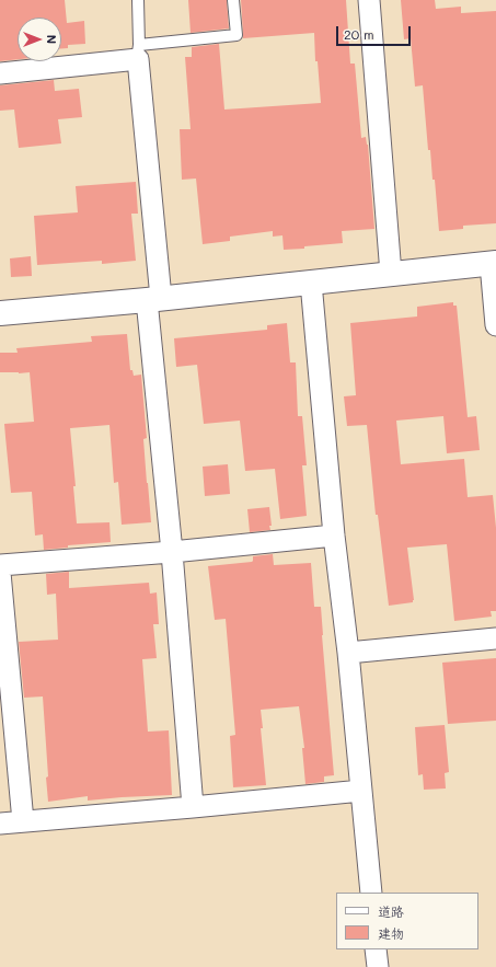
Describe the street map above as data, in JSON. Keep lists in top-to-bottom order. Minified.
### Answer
{"legend":["道路","建物"],"scale_bar":"20 m","north":"right"}
